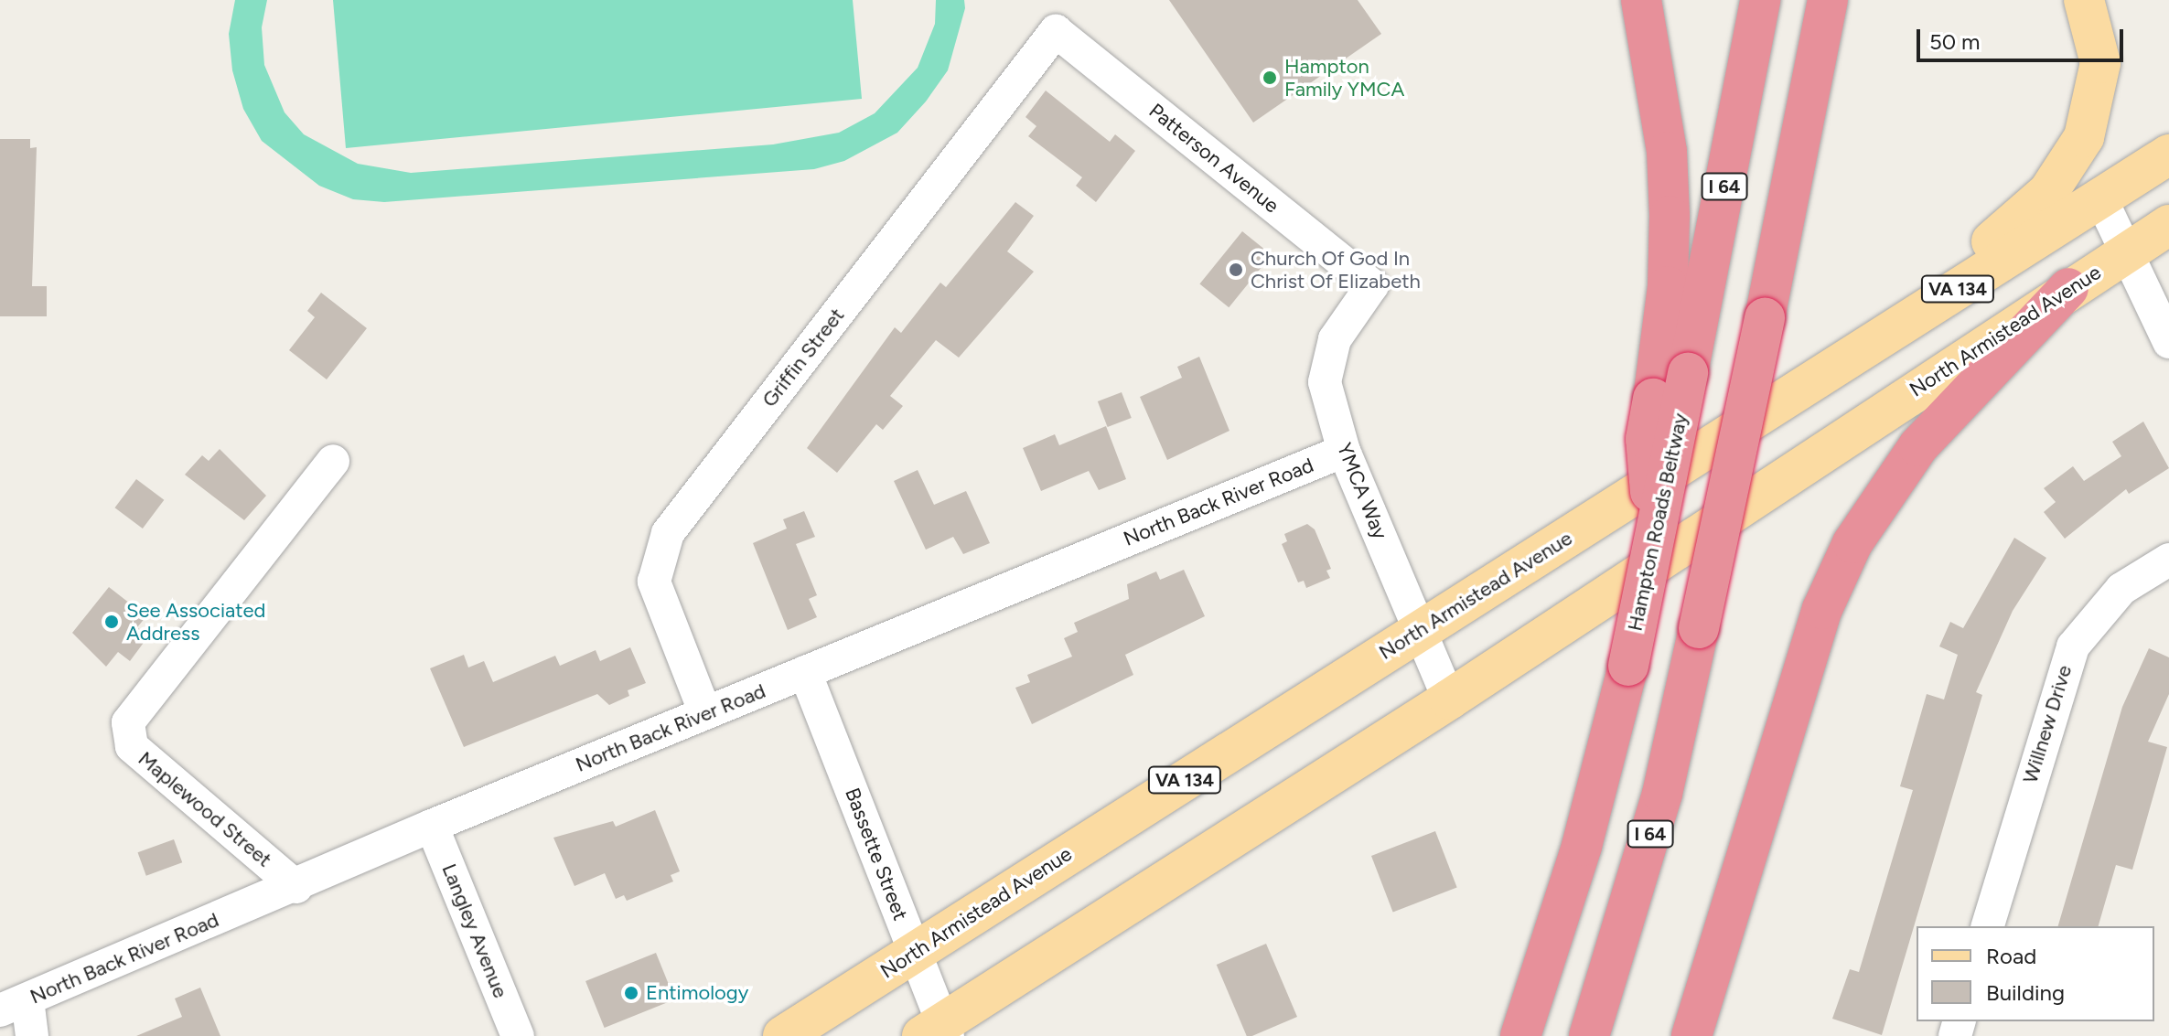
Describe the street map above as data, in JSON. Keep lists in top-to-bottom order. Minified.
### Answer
{"streets":{"highway":["I 64","Hampton Roads Beltway"],"main road":["VA 134","North Armistead Avenue"],"street":["Patterson Avenue","Griffin Street","YMCA Way","North Back River Road","Willnew Drive","Maplewood Street","Bassette Street","Langley Avenue"]},"crossings":[["Patterson Avenue","Griffin Street"],["Patterson Avenue","YMCA Way"],["North Armistead Avenue","YMCA Way"],["North Armistead Avenue","Bassette Street"],["Griffin Street","North Back River Road"],["YMCA Way","North Back River Road"],["North Back River Road","Maplewood Street"],["North Back River Road","Bassette Street"],["North Back River Road","Langley Avenue"]],"places":["Hampton Family YMCA","Church Of God In Christ Of Elizabeth","See Associated Address","Entimology"],"legend":["Road","Building"],"scale_bar":"50 m"}
